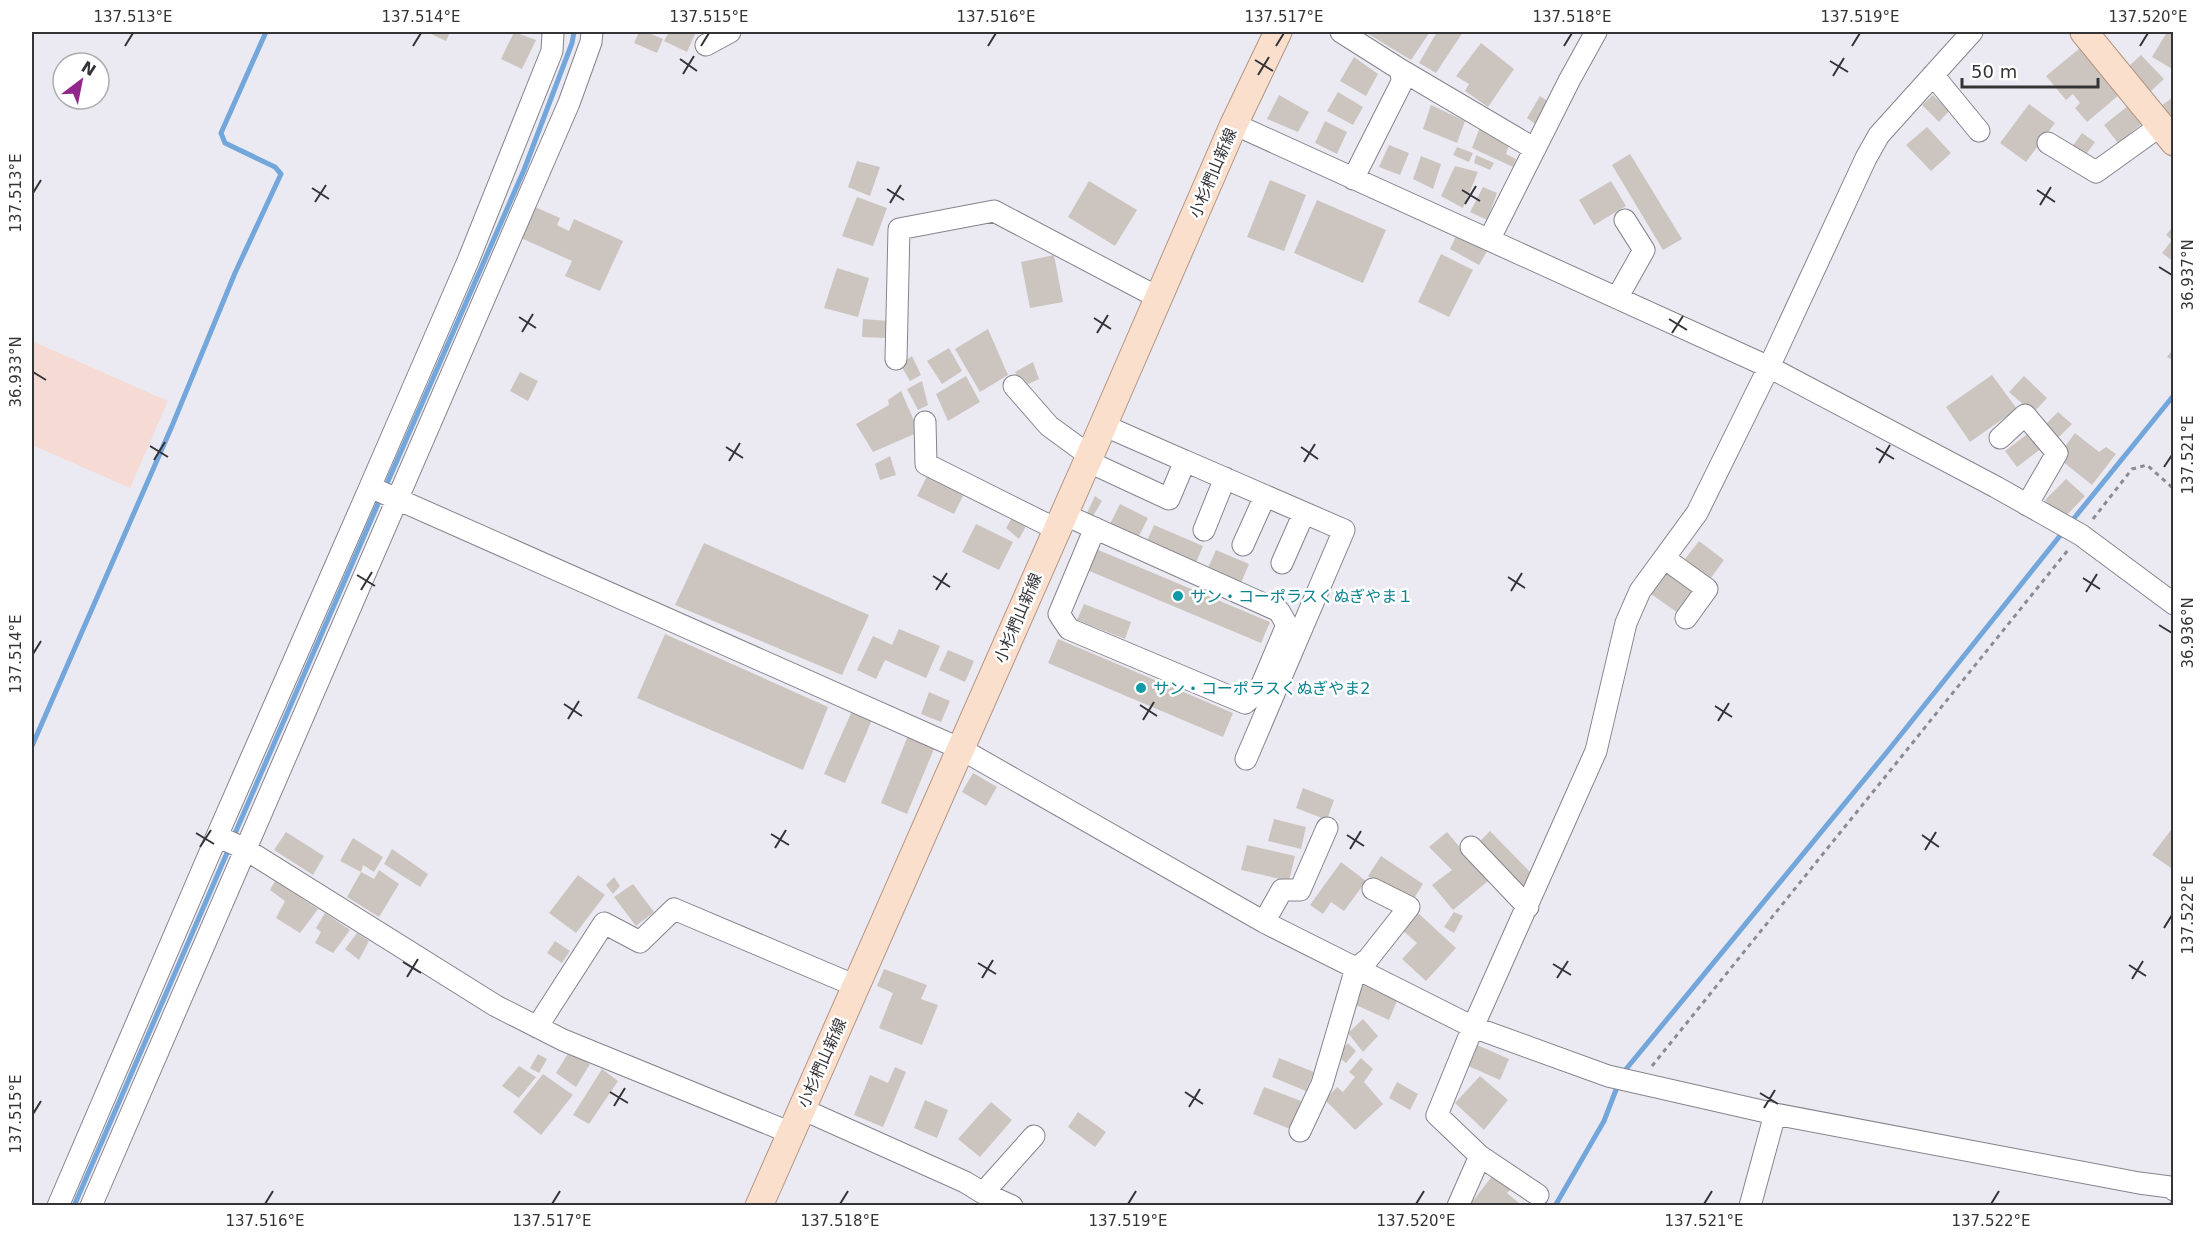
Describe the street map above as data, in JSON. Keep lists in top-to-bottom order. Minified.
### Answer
{"streets":{"main road":["小杉椚山新線"]},"places":["サン・コーポラスくぬぎやま１","サン・コーポラスくぬぎやま2"],"scale_bar":"50 m","north":"top right","coordinates":["137.513°E","137.514°E","137.515°E","137.516°E","137.517°E","137.518°E","137.519°E","137.520°E","36.937°N","36.933°N","137.521°E","36.936°N","137.522°E"]}
